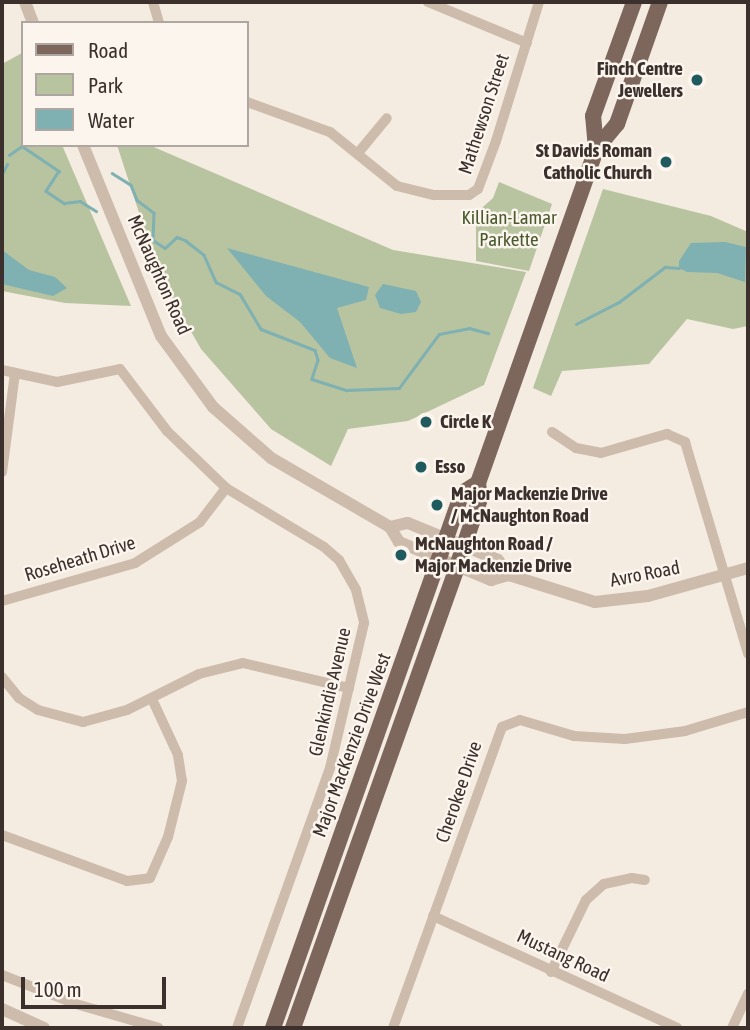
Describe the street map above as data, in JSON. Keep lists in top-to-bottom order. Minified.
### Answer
{"streets":{"main road":["Major MacKenzie Drive West"],"street":["Mathewson Street","McNaughton Road","Roseheath Drive","Avro Road","Glenkindie Avenue","Cherokee Drive","Mustang Road"]},"crossings":[["McNaughton Road","Avro Road"],["McNaughton Road","Major MacKenzie Drive West"],["Roseheath Drive","Glenkindie Avenue"],["Avro Road","Major MacKenzie Drive West"],["Cherokee Drive","Mustang Road"]],"parks":["Killian-Lamar Parkette"],"places":["Finch Centre Jewellers","St Davids Roman Catholic Church","Circle K","Esso","Major Mackenzie Drive / McNaughton Road","McNaughton Road / Major Mackenzie Drive"],"legend":["Road","Park","Water"],"scale_bar":"100 m"}
